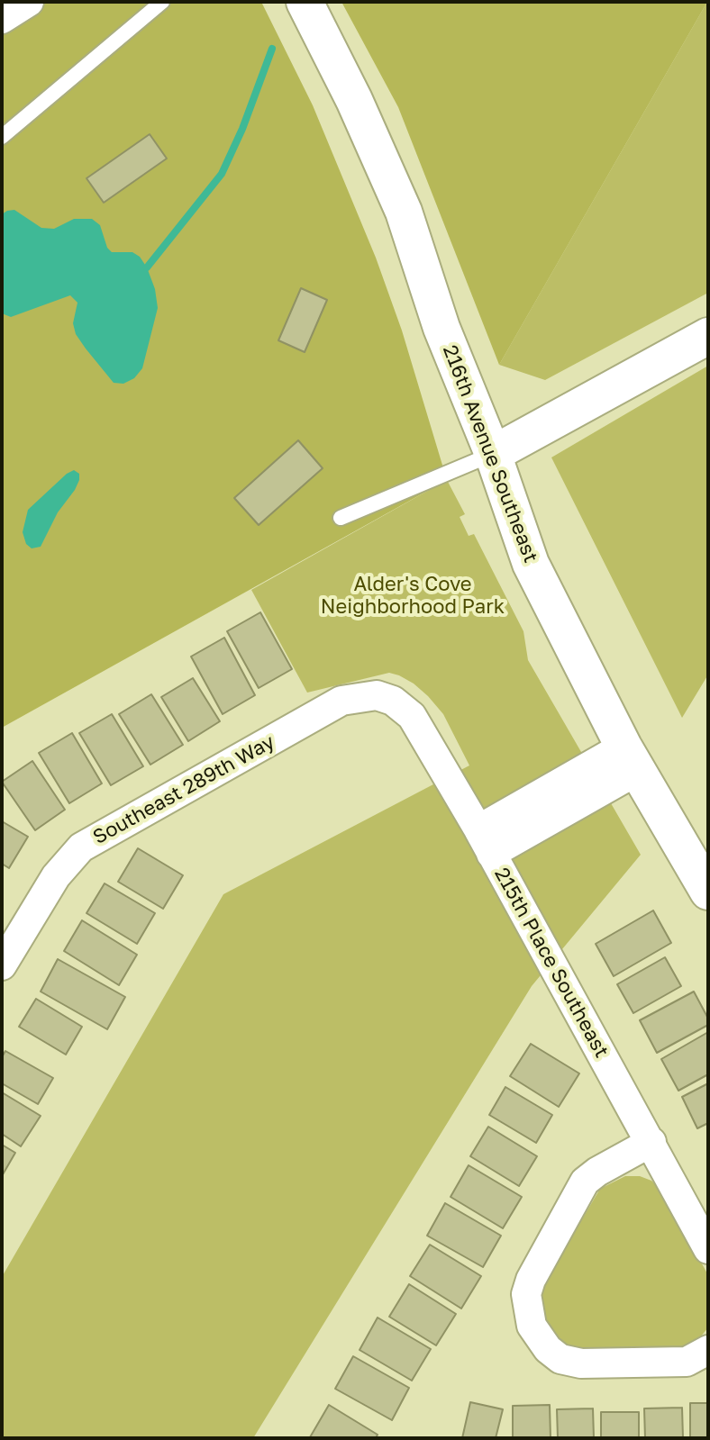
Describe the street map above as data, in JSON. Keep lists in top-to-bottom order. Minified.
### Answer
{"streets":{"street":["216th Avenue Southeast","Southeast 289th Way","215th Place Southeast"]},"crossings":[["Southeast 289th Way","215th Place Southeast"]],"parks":["Alder's Cove Neighborhood Park"]}
